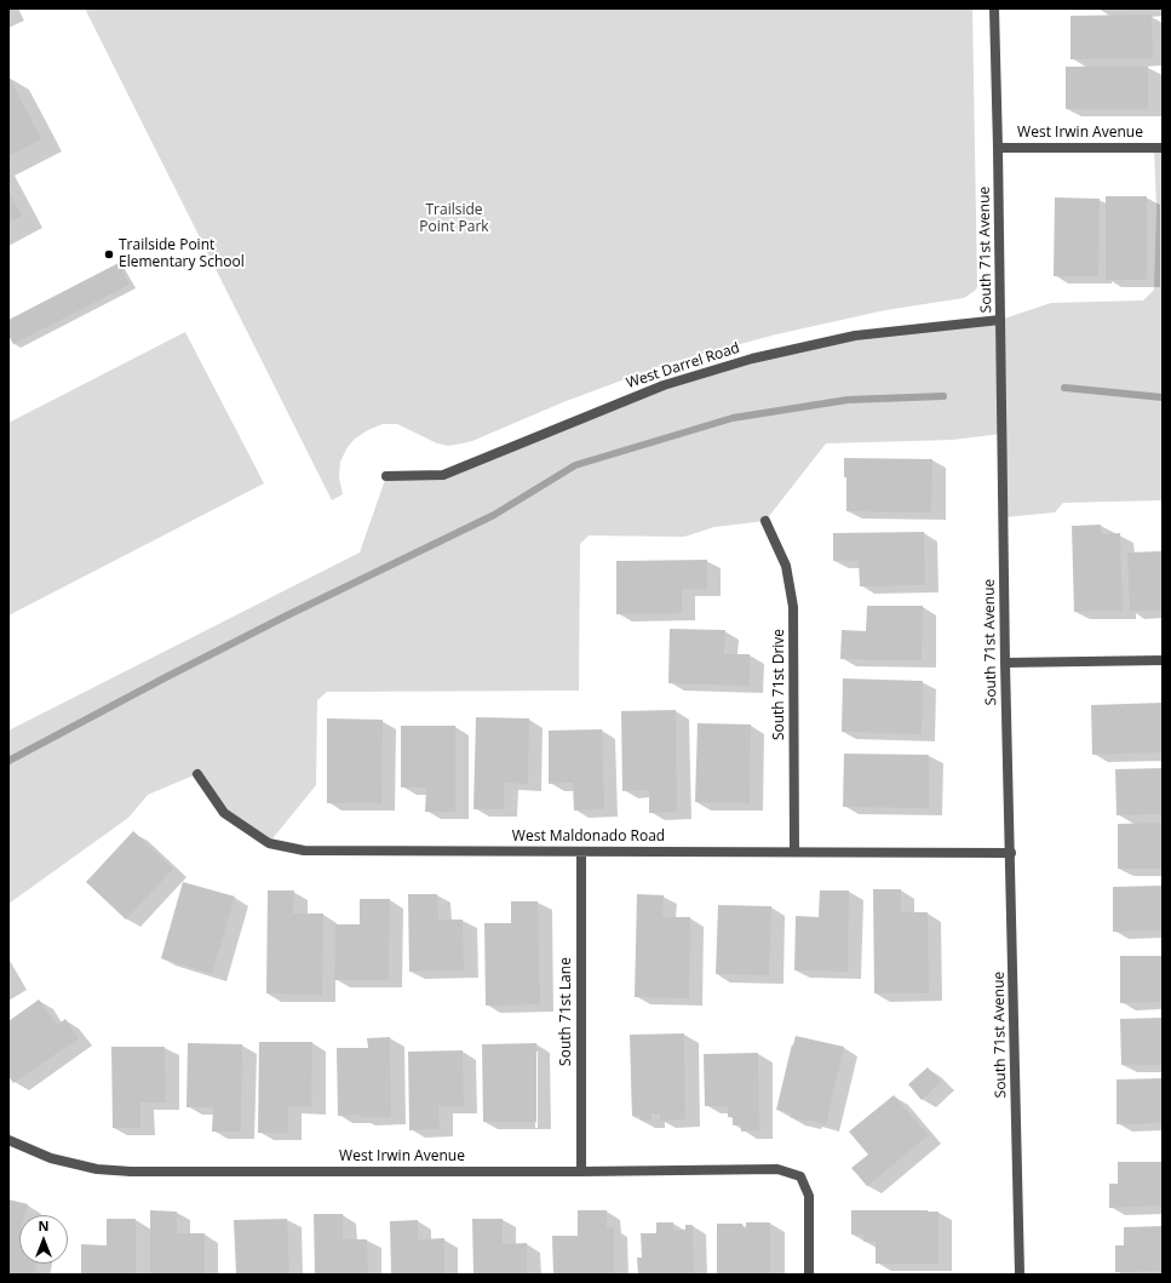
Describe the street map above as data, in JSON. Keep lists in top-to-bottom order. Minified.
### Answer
{"streets":{"street":["West Irwin Avenue","South 71st Avenue","West Darrel Road","South 71st Drive","West Maldonado Road","South 71st Lane"]},"crossings":[["West Irwin Avenue","South 71st Avenue"],["West Irwin Avenue","South 71st Lane"],["South 71st Avenue","West Darrel Road"],["South 71st Avenue","West Maldonado Road"],["South 71st Drive","West Maldonado Road"],["West Maldonado Road","South 71st Lane"]],"parks":["Trailside Point Park"],"places":["Trailside Point Elementary School"],"north":"top"}
